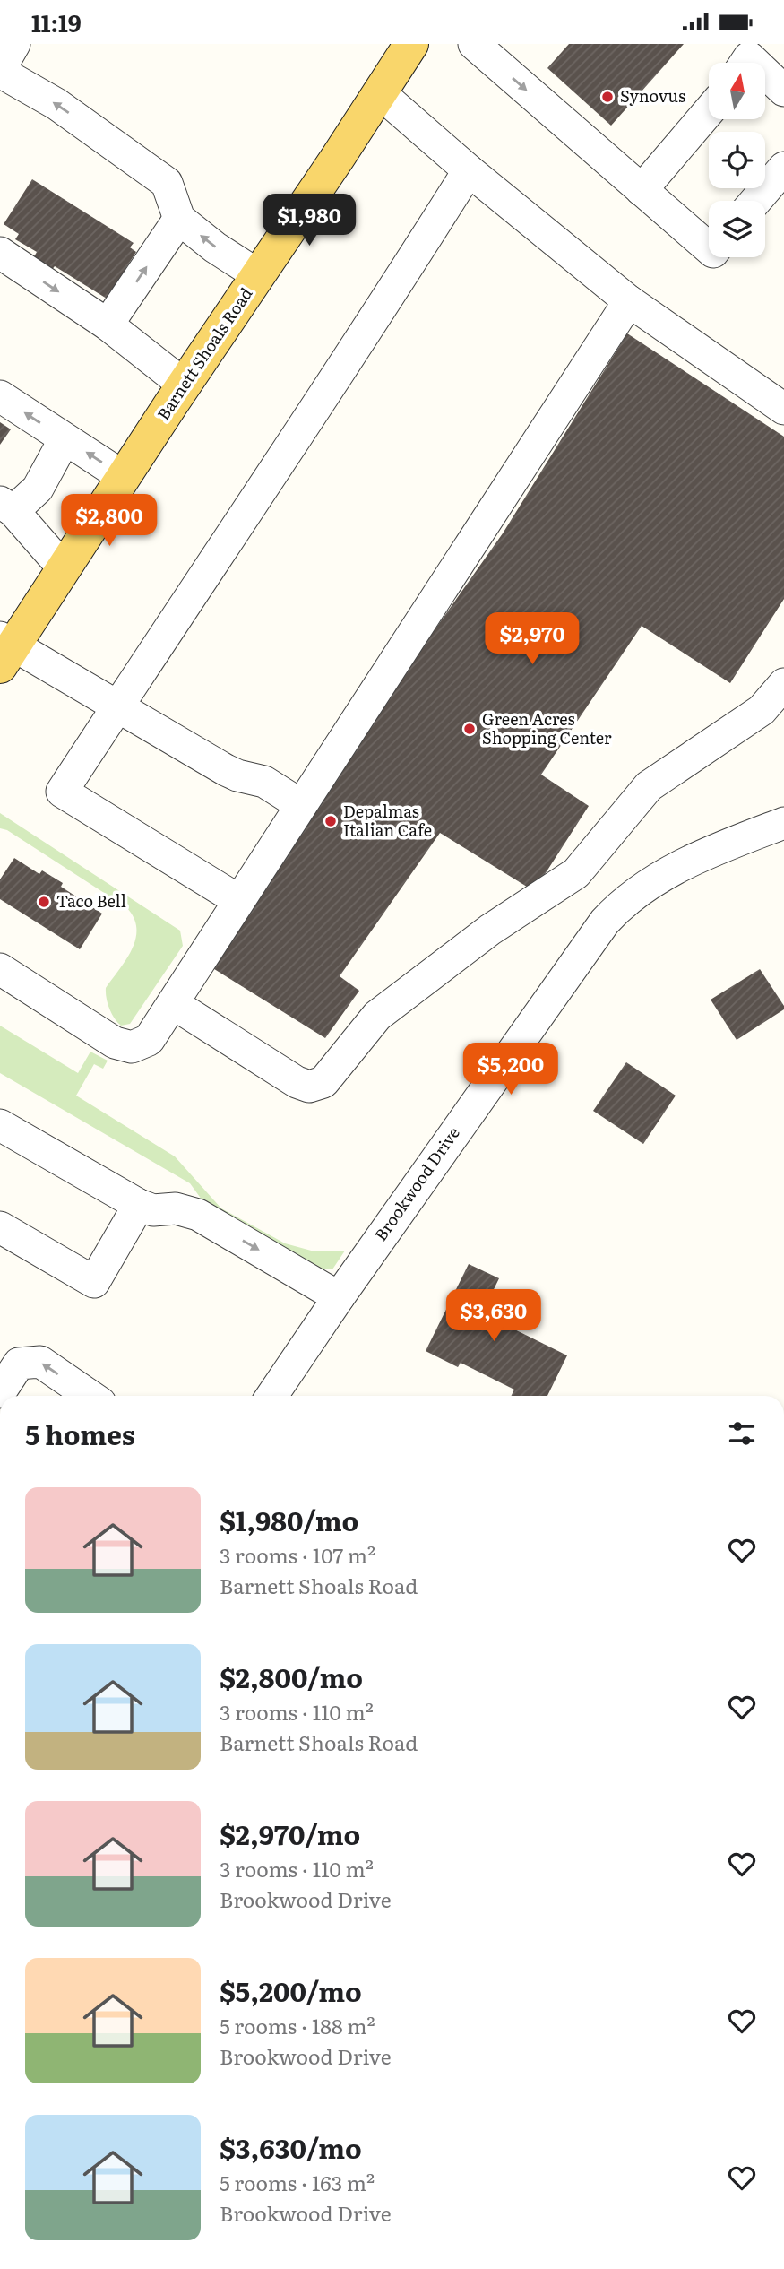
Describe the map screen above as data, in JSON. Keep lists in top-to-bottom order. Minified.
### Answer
{"streets":{"main road":["Barnett Shoals Road"],"street":["Brookwood Drive"]},"places":["Synovus","Green Acres Shopping Center","Depalmas Italian Cafe","Taco Bell"],"north":"top","page":{"status":"11:19","price":["$1,980","$2,800","$2,970","$5,200","$3,630"],"heading":"5 homes","list":[{"name":"$1,980/mo","note":"3 rooms · 107 m² · Barnett Shoals Road"},{"name":"$2,800/mo","note":"3 rooms · 110 m² · Barnett Shoals Road"},{"name":"$2,970/mo","note":"3 rooms · 110 m² · Brookwood Drive"},{"name":"$5,200/mo","note":"5 rooms · 188 m² · Brookwood Drive"},{"name":"$3,630/mo","note":"5 rooms · 163 m² · Brookwood Drive"}]}}
